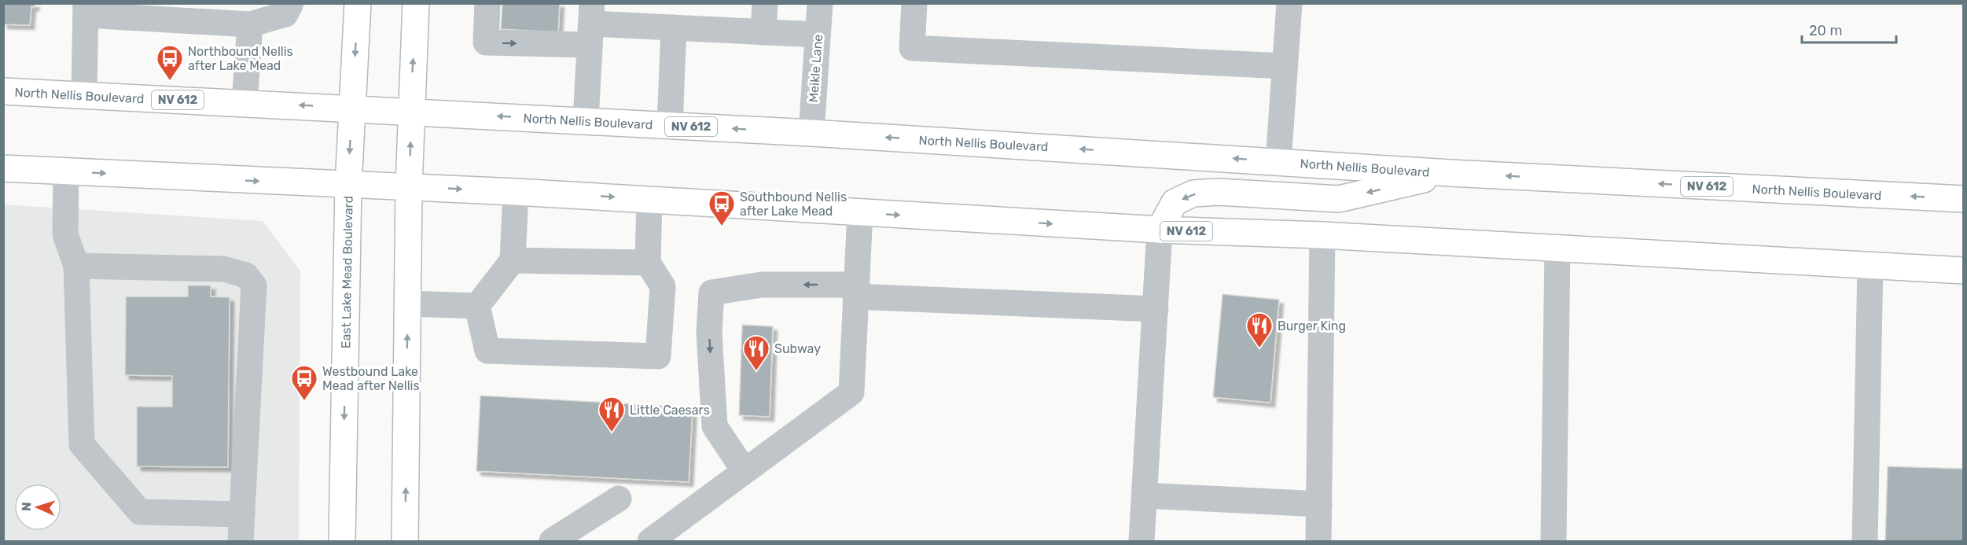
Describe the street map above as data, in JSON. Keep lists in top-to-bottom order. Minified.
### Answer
{"streets":{"main road":["North Nellis Boulevard","NV 612","East Lake Mead Boulevard"],"street":["Meikle Lane"]},"crossings":[["Meikle Lane","North Nellis Boulevard"],["North Nellis Boulevard","East Lake Mead Boulevard"],["NV 612","East Lake Mead Boulevard"]],"places":{"bus stop":["Northbound Nellis after Lake Mead","Southbound Nellis after Lake Mead","Westbound Lake Mead after Nellis"],"restaurant":["Burger King","Subway","Little Caesars"]},"scale_bar":"20 m","north":"left"}
